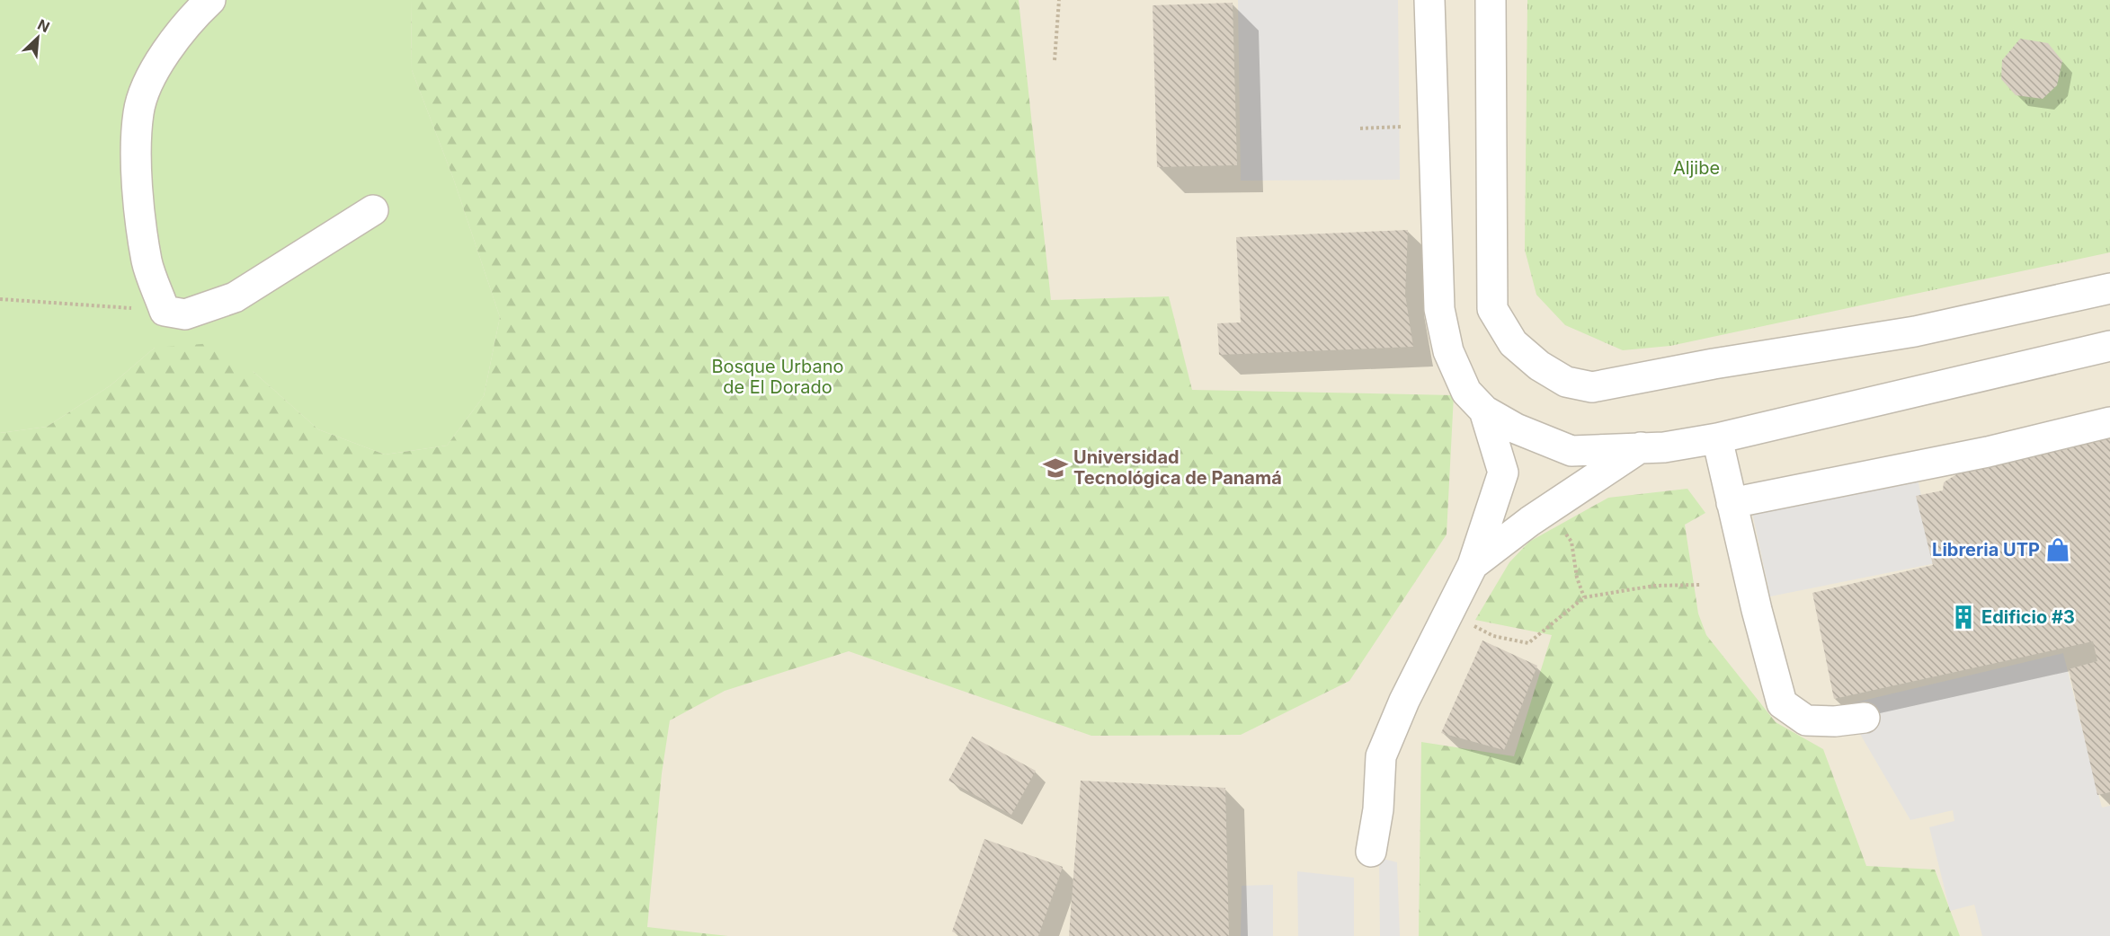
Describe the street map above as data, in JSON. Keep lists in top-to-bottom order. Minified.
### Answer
{"parks":["Aljibe","Bosque Urbano de El Dorado"],"places":{"school or university":["Universidad Tecnológica de Panamá"],"shop":["Libreria UTP"],"building":["Edificio #3"]},"north":"top right"}
